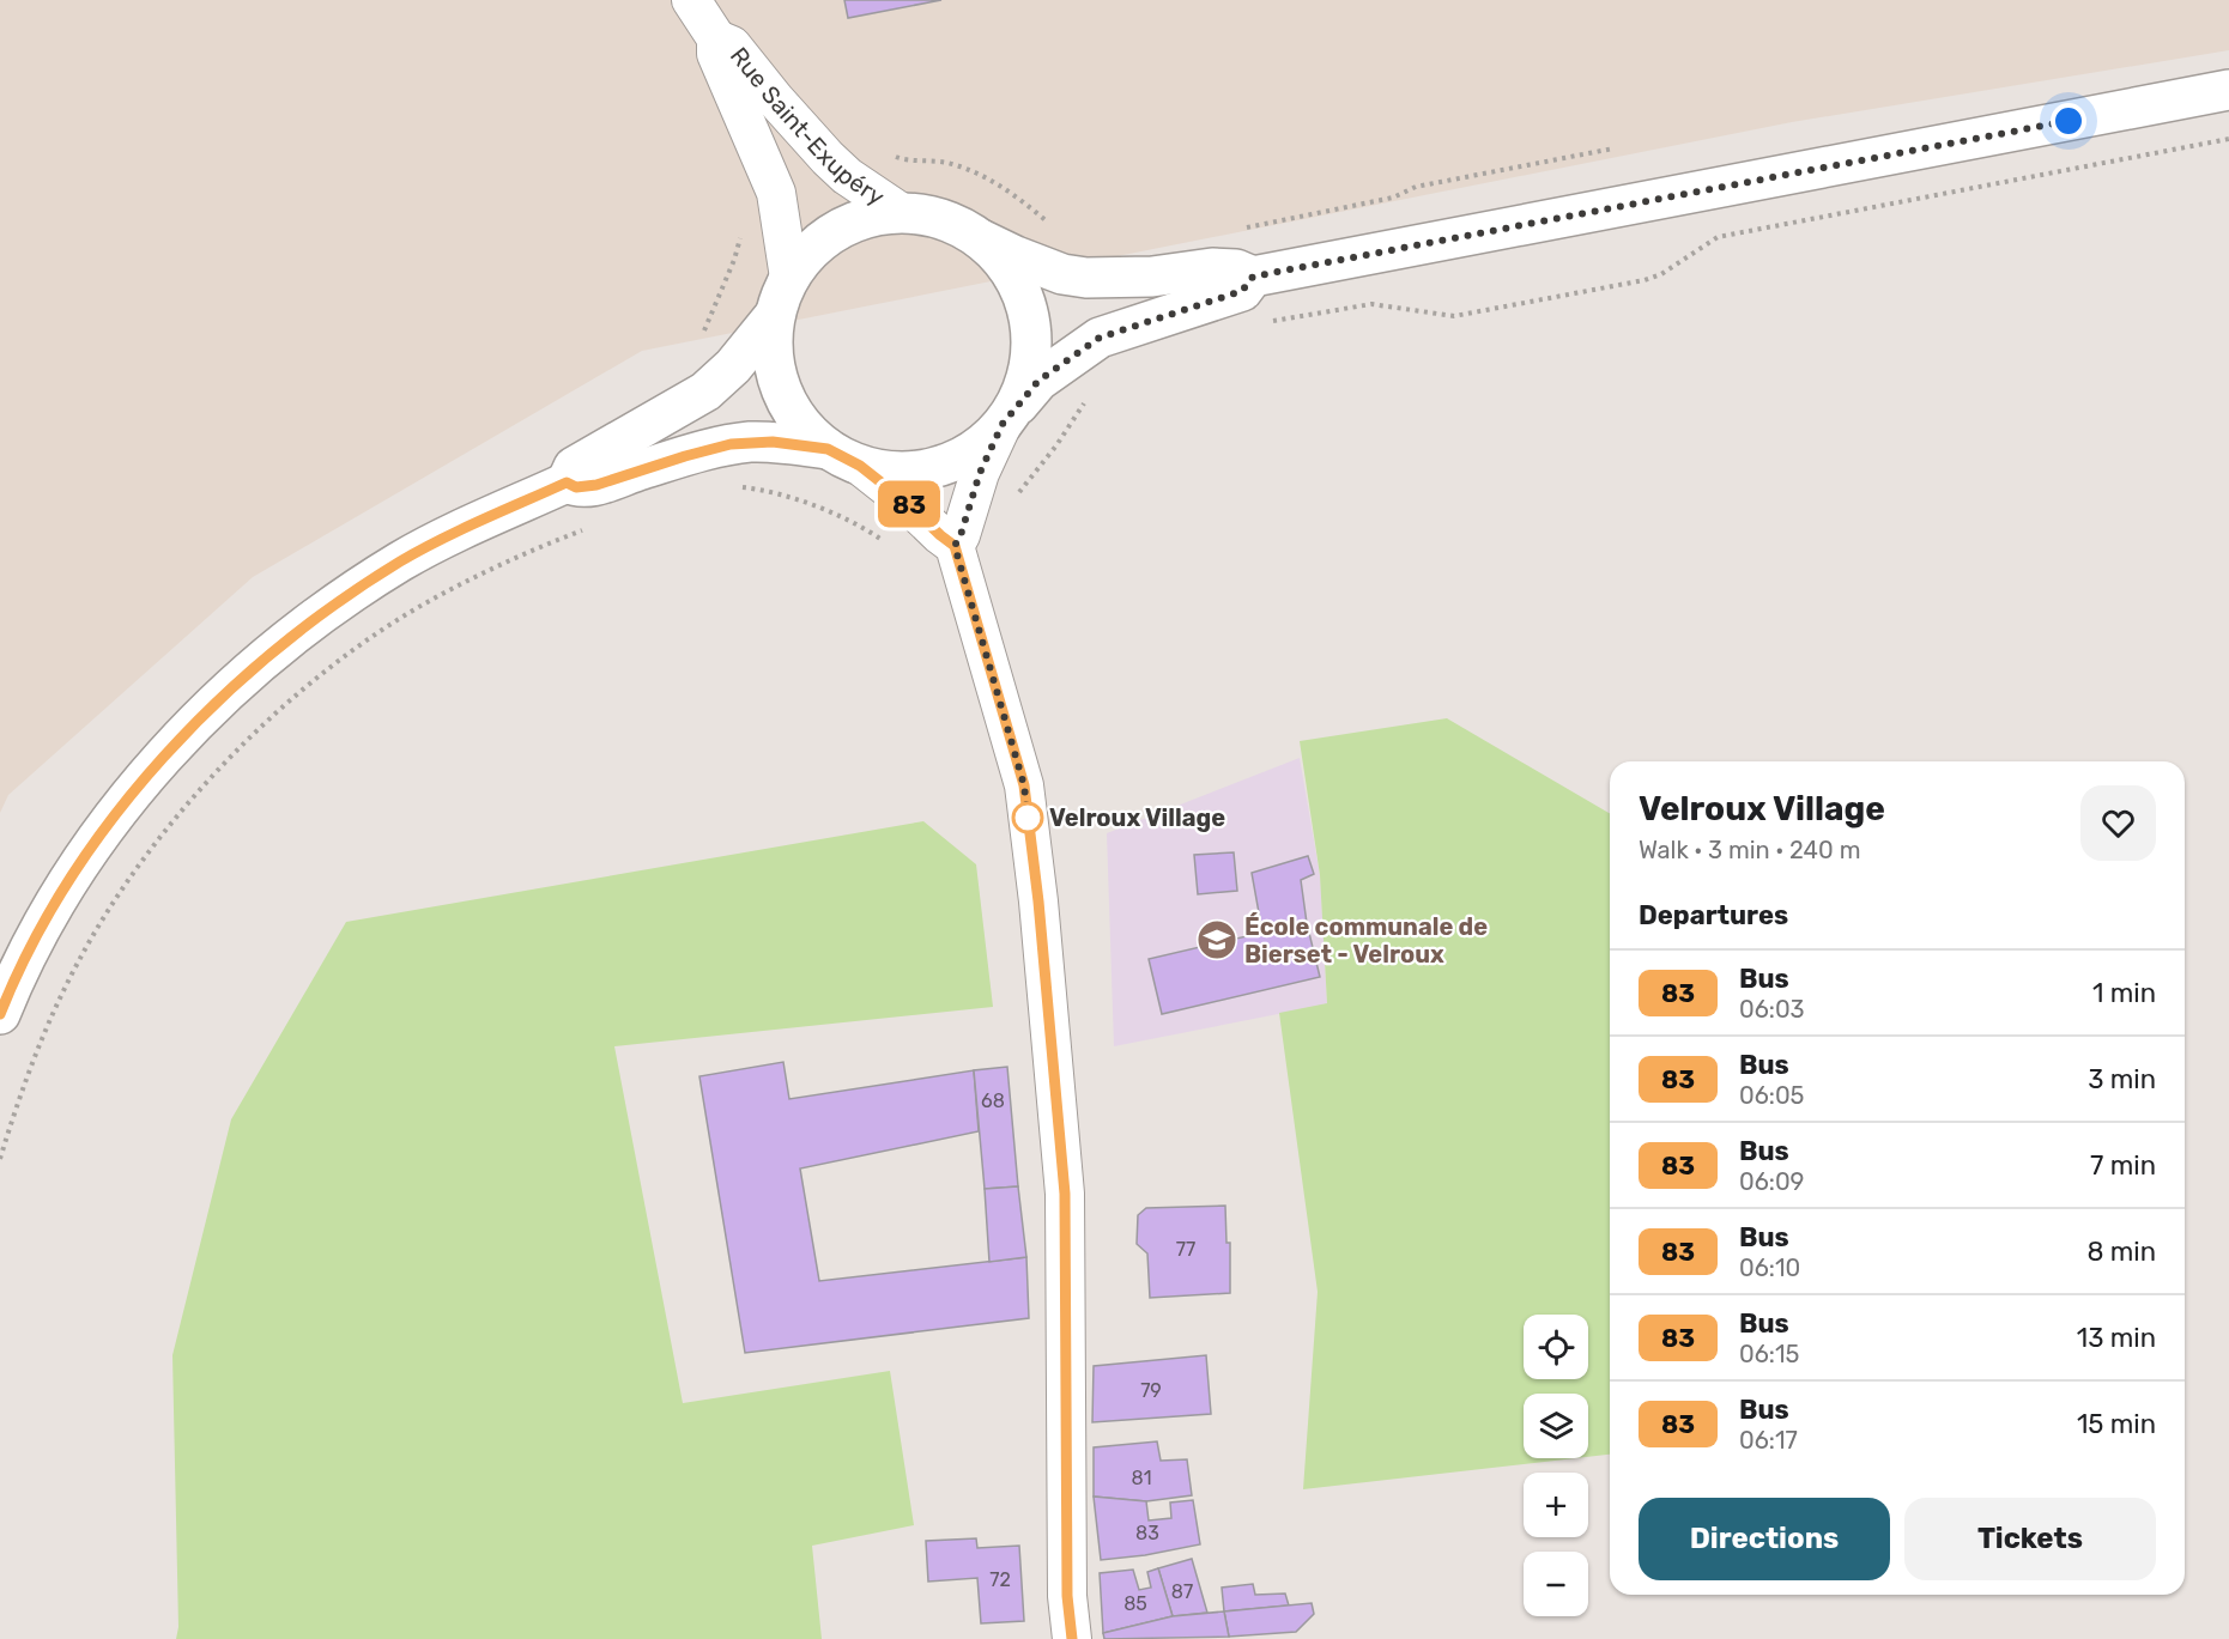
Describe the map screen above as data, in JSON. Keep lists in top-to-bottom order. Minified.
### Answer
{"streets":{"street":["Rue Saint-Exupéry"]},"places":{"other":["Velroux Village"],"school or university":["École communale de Bierset - Velroux"]},"lines":["bus line 83"],"house_numbers":["68","77","79","81","83","72","87","85"],"page":{"on_map":"83","heading":[["Velroux Village","Walk · 3 min · 240 m"],"Departures"],"list":[{"mark":"83","name":"Bus","note":"06:03","value":"1 min"},{"mark":"83","name":"Bus","note":"06:05","value":"3 min"},{"mark":"83","name":"Bus","note":"06:09","value":"7 min"},{"mark":"83","name":"Bus","note":"06:10","value":"8 min"},{"mark":"83","name":"Bus","note":"06:15","value":"13 min"},{"mark":"83","name":"Bus","note":"06:17","value":"15 min"}],"map_buttons":["+","−"],"buttons":["Directions","Tickets"]}}
